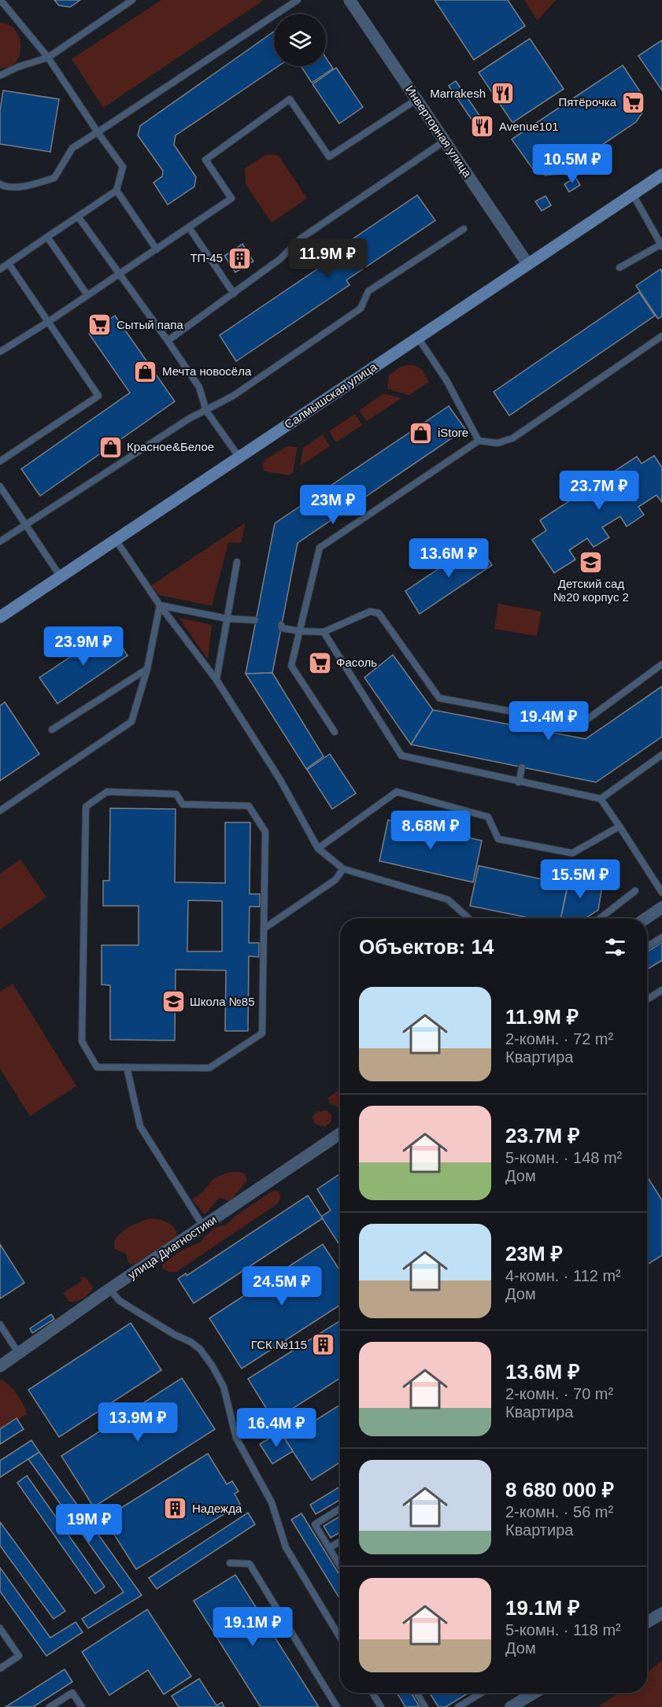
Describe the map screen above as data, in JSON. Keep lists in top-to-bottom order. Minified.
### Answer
{"streets":{"main road":["Салмышская улица"],"street":["Инверторная улица","улица Диагностики"]},"crossings":[["Инверторная улица","Салмышская улица"]],"places":{"restaurant":["Marrakesh","Avenue101"],"supermarket":["Пятёрочка","Сытый папа","Фасоль"],"building":["ТП-45","ГСК №115","Надежда"],"shop":["Мечта новосёла","iStore","Красное&Белое"],"school or university":["Детский сад №20 корпус 2","Школа №85"]},"page":{"price":["10.5M ₽","11.9M ₽","23.7M ₽","23M ₽","13.6M ₽","23.9M ₽","19.4M ₽","8.68M ₽","15.5M ₽","24.5M ₽","13.9M ₽","16.4M ₽","19M ₽","19.1M ₽"],"heading":"Объектов: 14","list":[{"name":"11.9M ₽","note":"2-комн. · 72 m² · Квартира"},{"name":"23.7M ₽","note":"5-комн. · 148 m² · Дом"},{"name":"23M ₽","note":"4-комн. · 112 m² · Дом"},{"name":"13.6M ₽","note":"2-комн. · 70 m² · Квартира"},{"name":"8 680 000 ₽","note":"2-комн. · 56 m² · Квартира"},{"name":"19.1M ₽","note":"5-комн. · 118 m² · Дом"}]}}
